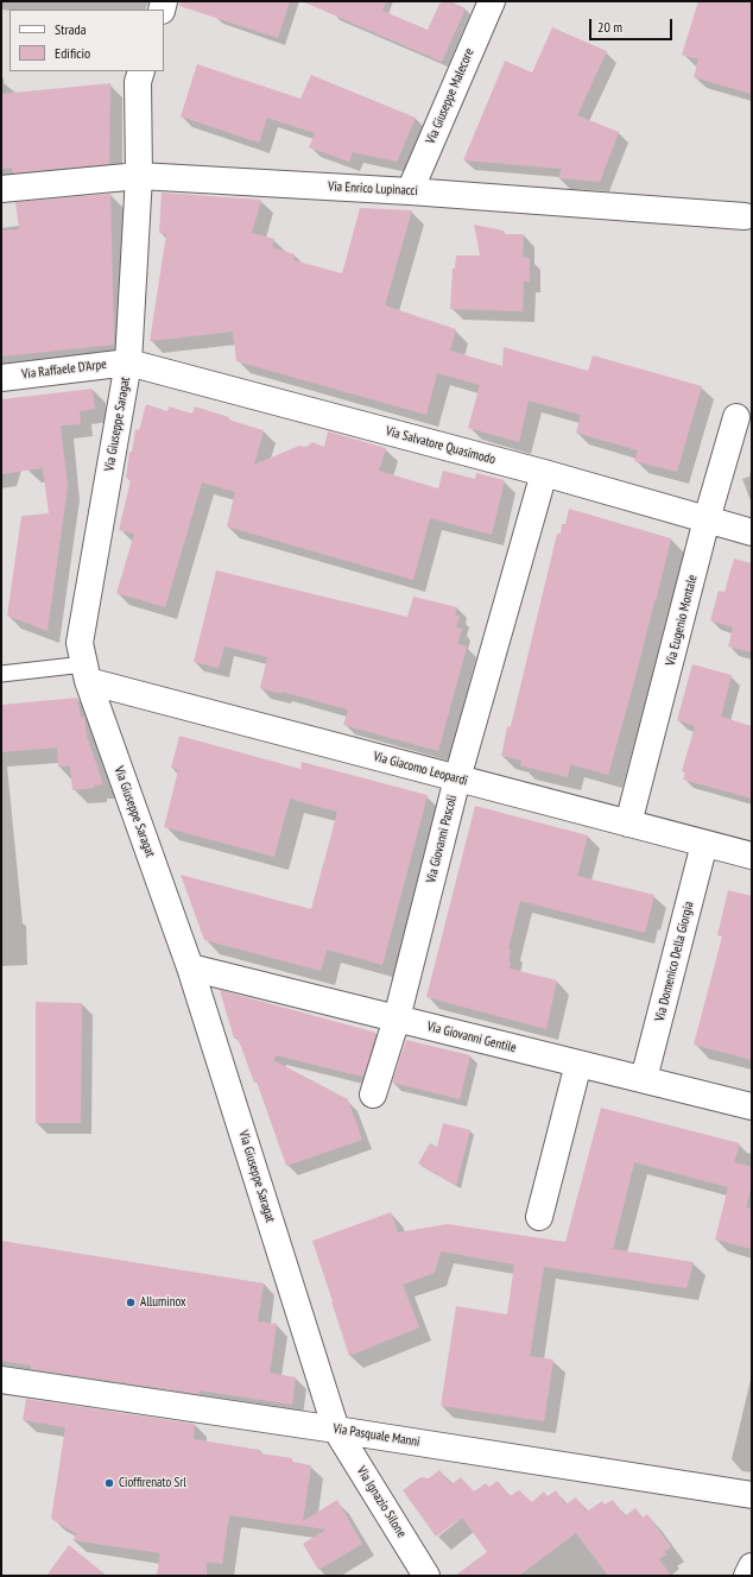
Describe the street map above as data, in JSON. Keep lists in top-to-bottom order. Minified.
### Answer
{"streets":{"street":["Via Giuseppe Malecore","Via Enrico Lupinacci","Via Raffaele D'Arpe","Via Giuseppe Saragat","Via Salvatore Quasimodo","Via Eugenio Montale","Via Giacomo Leopardi","Via Giovanni Pascoli","Via Domenico Della Giorgia","Via Giovanni Gentile","Via Pasquale Manni","Via Ignazio Silone"]},"crossings":[["Via Giuseppe Malecore","Via Enrico Lupinacci"],["Via Enrico Lupinacci","Via Giuseppe Saragat"],["Via Raffaele D'Arpe","Via Giuseppe Saragat"],["Via Raffaele D'Arpe","Via Salvatore Quasimodo"],["Via Giuseppe Saragat","Via Salvatore Quasimodo"],["Via Giuseppe Saragat","Via Giacomo Leopardi"],["Via Giuseppe Saragat","Via Giovanni Gentile"],["Via Giuseppe Saragat","Via Pasquale Manni"],["Via Giuseppe Saragat","Via Ignazio Silone"],["Via Salvatore Quasimodo","Via Eugenio Montale"],["Via Salvatore Quasimodo","Via Giovanni Pascoli"],["Via Eugenio Montale","Via Giacomo Leopardi"],["Via Giacomo Leopardi","Via Giovanni Pascoli"],["Via Giacomo Leopardi","Via Domenico Della Giorgia"],["Via Giovanni Pascoli","Via Giovanni Gentile"],["Via Domenico Della Giorgia","Via Giovanni Gentile"],["Via Pasquale Manni","Via Ignazio Silone"]],"places":["Alluminox","Cioffirenato Srl"],"legend":["Strada","Edificio"],"scale_bar":"20 m"}
